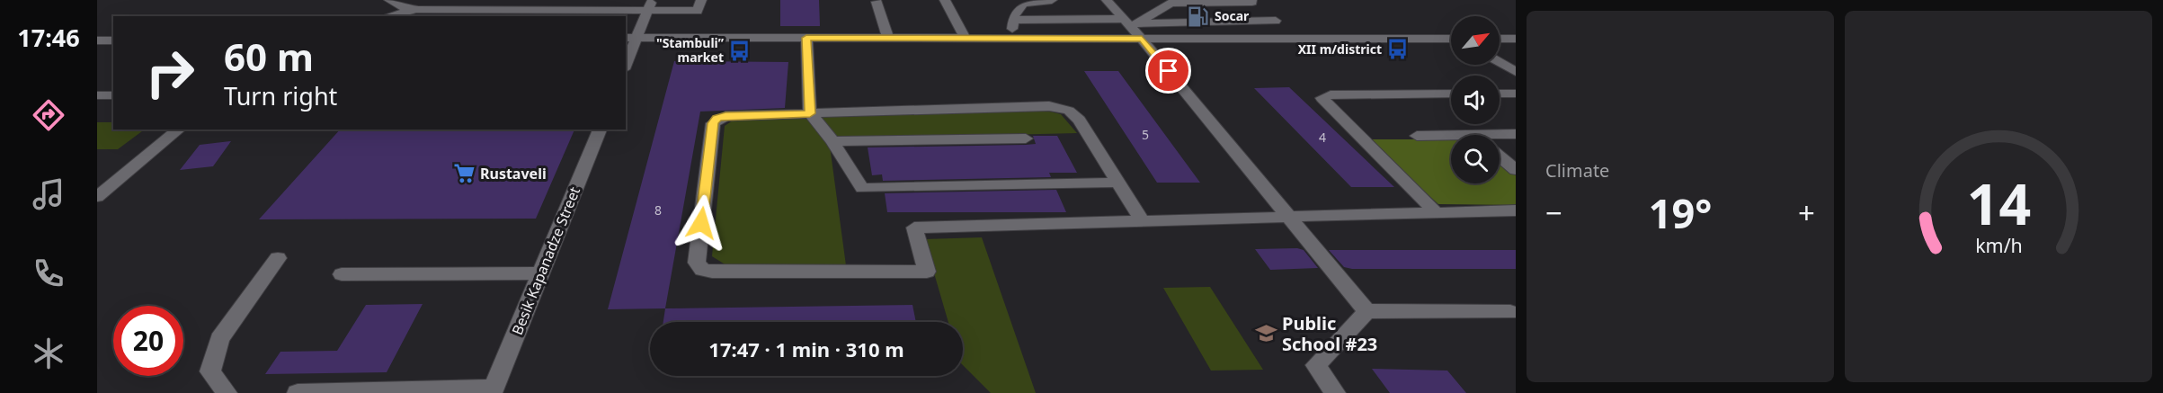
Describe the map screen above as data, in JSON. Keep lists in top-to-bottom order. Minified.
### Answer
{"streets":{"street":["Besik Kapanadze Street"]},"places":{"fuel station":["Socar"],"bus stop":["XII m/district","\"Stambuli” market"],"supermarket":["Rustaveli"],"school or university":["Public School #23"]},"house_numbers":["5","4","8"],"north":"top right","page":{"tabs":"17:46","tile":"Climate","turn":["60 m","Turn right"],"heat":["−","19°","+"],"limit":"20","trip":"17:47 · 1 min · 310 m","gauge":["14","km/h"]}}
